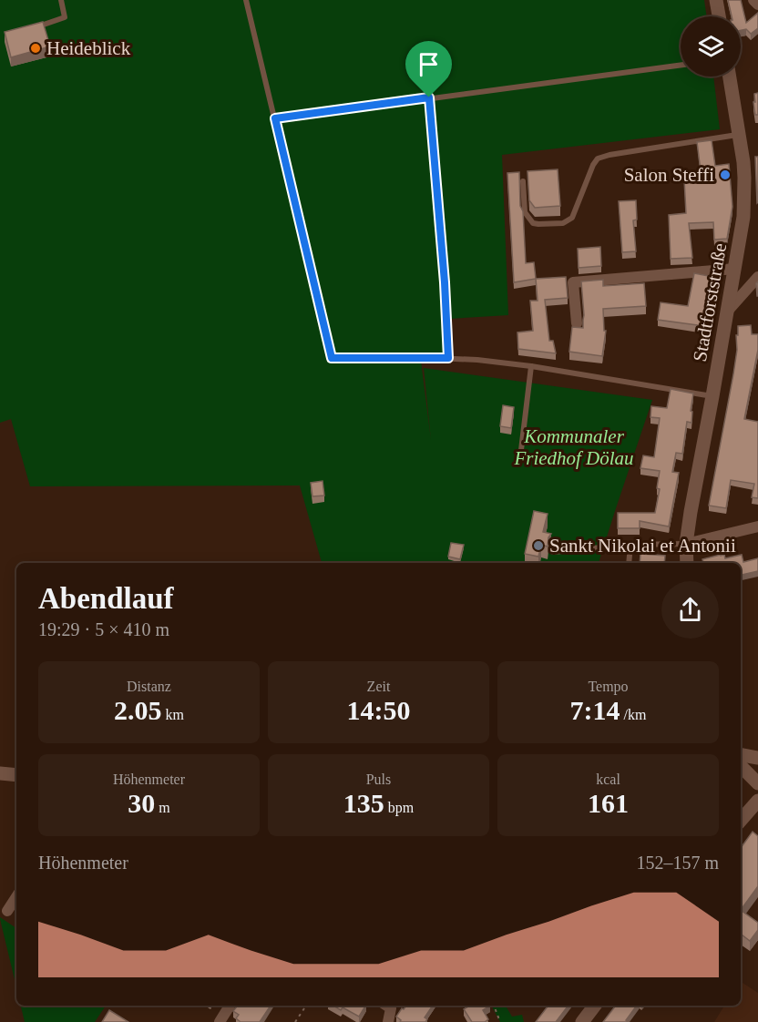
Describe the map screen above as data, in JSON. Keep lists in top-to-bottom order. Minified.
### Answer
{"streets":{"main road":["Stadtforststraße"]},"parks":["Kommunaler Friedhof Dölau"],"places":["Heideblick","Salon Steffi","Sankt Nikolai et Antonii"],"page":{"heading":["Abendlauf","19:29 · 5 × 410 m"],"stats":[["Distanz","2.05 km"],["Zeit","14:50"],["Tempo","7:14 /km"],["Höhenmeter","30 m"],["Puls","135 bpm"],["kcal","161"]],"chart":["Höhenmeter","152–157 m"]}}
